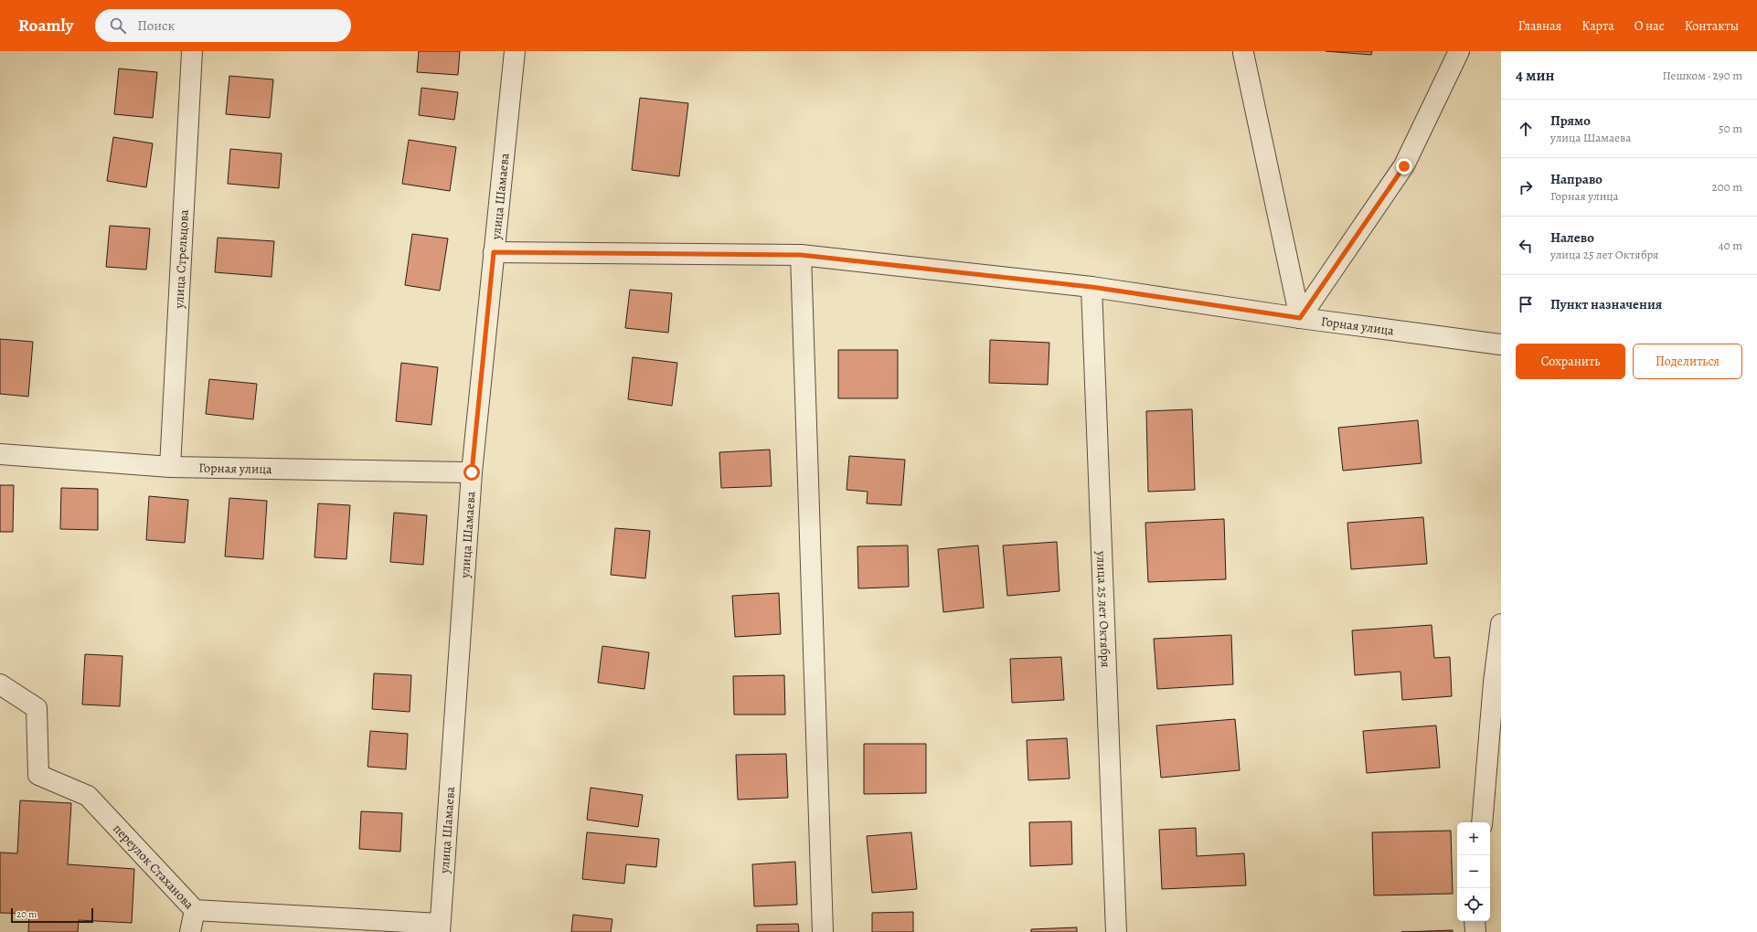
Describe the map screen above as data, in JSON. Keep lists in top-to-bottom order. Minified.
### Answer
{"streets":{"street":["улица Шамаева","улица Стрельцова","Горная улица","улица 25 лет Октября","переулок Стаханова"]},"crossings":[["улица Шамаева","Горная улица"],["улица Шамаева","переулок Стаханова"],["улица Стрельцова","Горная улица"],["Горная улица","улица 25 лет Октября"]],"scale_bar":"20 m","page":{"header":"Roamly","search":"Поиск","nav":["Главная","Карта","О нас","Контакты"],"heading":["4 мин","Пешком · 290 m"],"list":[["Прямо","улица Шамаева","50 m"],["Направо","Горная улица","200 m"],["Налево","улица 25 лет Октября","40 m"],"Пункт назначения"],"buttons":["Сохранить","Поделиться"],"map_buttons":["+","−"],"scale":"20 m"}}
